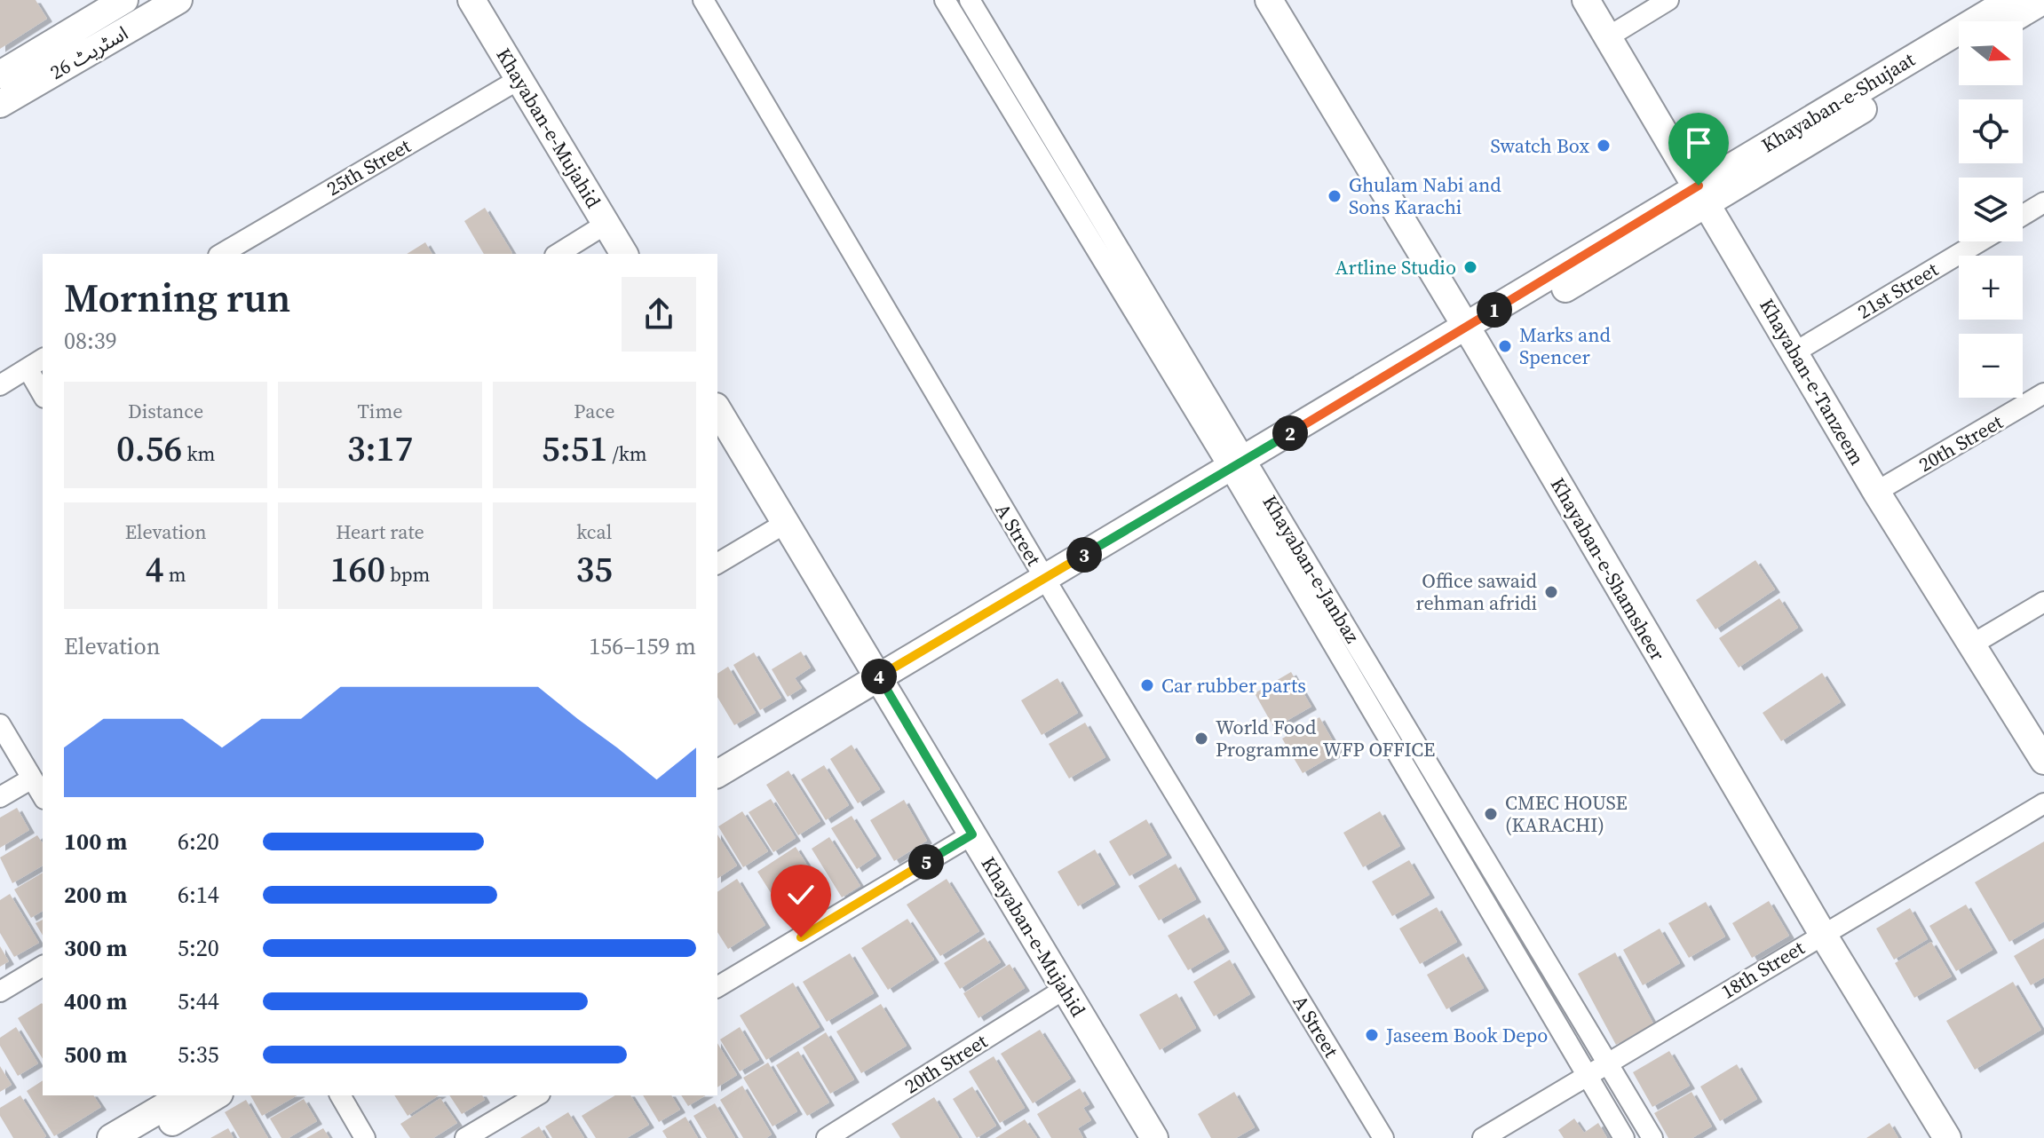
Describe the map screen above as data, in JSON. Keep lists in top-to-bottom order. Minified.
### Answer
{"streets":{"main road":["اسٹریٹ 26","Khayaban-e-Shujaat","Khayaban-e-Mujahid","Khayaban-e-Tanzeem","Khayaban-e-Shamsheer"],"street":["25th Street","21st Street","20th Street","A Street","Khayaban-e-Janbaz","18th Street"]},"crossings":[["Khayaban-e-Shujaat","Khayaban-e-Mujahid"],["Khayaban-e-Shujaat","Khayaban-e-Tanzeem"],["Khayaban-e-Shujaat","A Street"],["Khayaban-e-Shujaat","Khayaban-e-Janbaz"],["Khayaban-e-Shujaat","Khayaban-e-Shamsheer"],["Khayaban-e-Mujahid","25th Street"],["Khayaban-e-Mujahid","20th Street"],["21st Street","Khayaban-e-Tanzeem"],["Khayaban-e-Tanzeem","20th Street"],["Khayaban-e-Janbaz","18th Street"],["Khayaban-e-Shamsheer","18th Street"]],"places":["Swatch Box","Ghulam Nabi and Sons Karachi","Artline Studio","Marks and Spencer","Office sawaid rehman afridi","Car rubber parts","World Food Programme WFP OFFICE","CMEC HOUSE (KARACHI)","Jaseem Book Depo"],"north":"right","page":{"map_buttons":["+","−"],"heading":["Morning run","08:39"],"pins":["1","2","3","4","5"],"stats":[["Distance","0.56 km"],["Time","3:17"],["Pace","5:51 /km"],["Elevation","4 m"],["Heart rate","160 bpm"],["kcal","35"]],"chart":["Elevation","156–159 m"],"list":[{"name":"100 m","note":"6:20"},{"name":"200 m","note":"6:14"},{"name":"300 m","note":"5:20"},{"name":"400 m","note":"5:44"},{"name":"500 m","note":"5:35"}]}}
